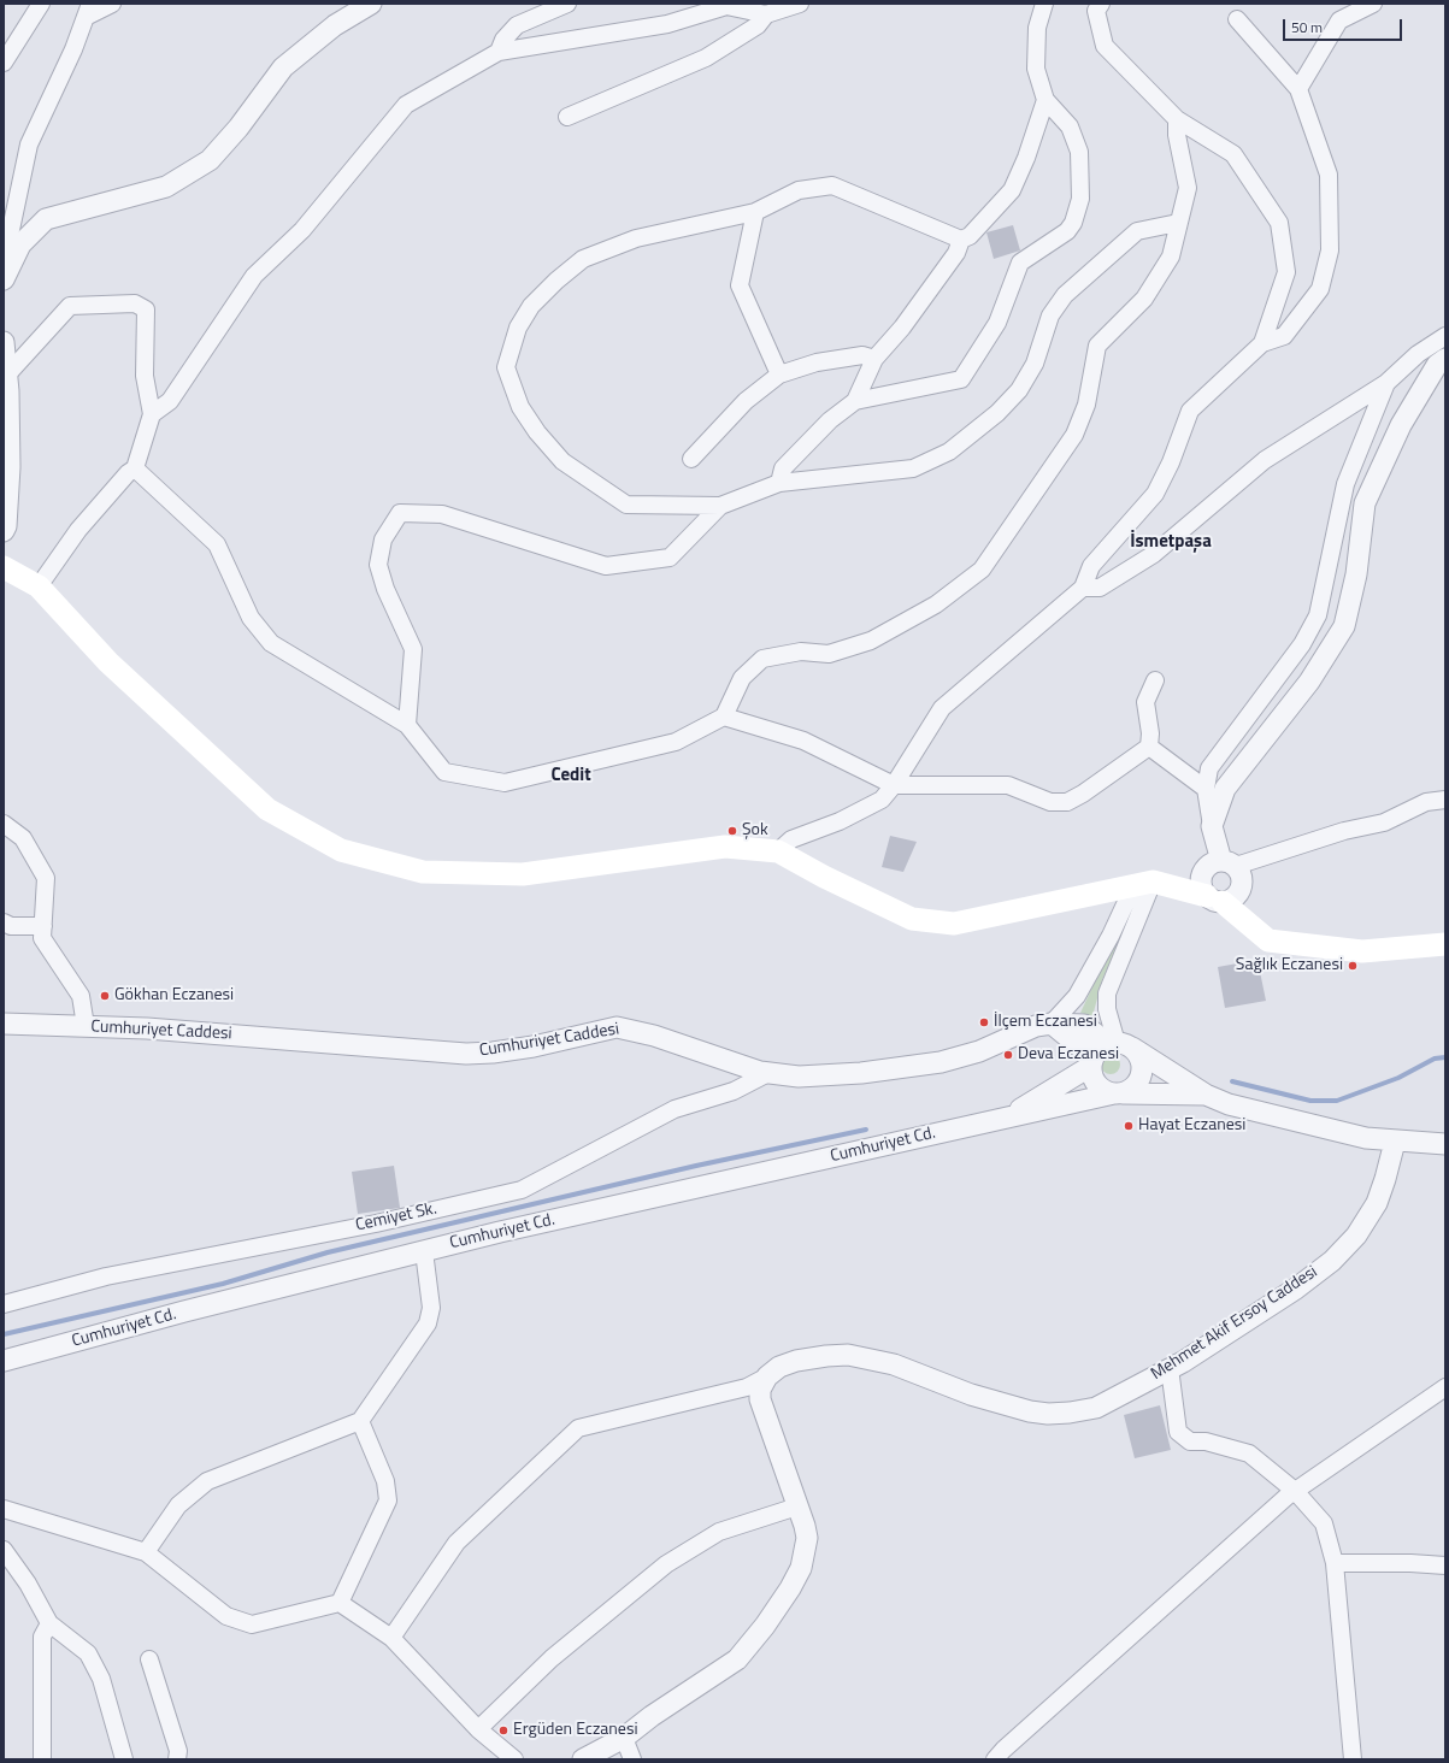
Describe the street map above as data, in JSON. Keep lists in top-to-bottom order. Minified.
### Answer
{"streets":{"street":["Cumhuriyet Caddesi","Cumhuriyet Cd.","Cemiyet Sk.","Mehmet Akif Ersoy Caddesi"]},"crossings":[["Cumhuriyet Caddesi","Cumhuriyet Cd."],["Cumhuriyet Caddesi","Cemiyet Sk."],["Cumhuriyet Caddesi","Mehmet Akif Ersoy Caddesi"]],"districts":["İsmetpaşa","Cedit"],"places":["Şok","Sağlık Eczanesi","Gökhan Eczanesi","İlçem Eczanesi","Deva Eczanesi","Hayat Eczanesi","Ergüden Eczanesi"],"scale_bar":"50 m"}
